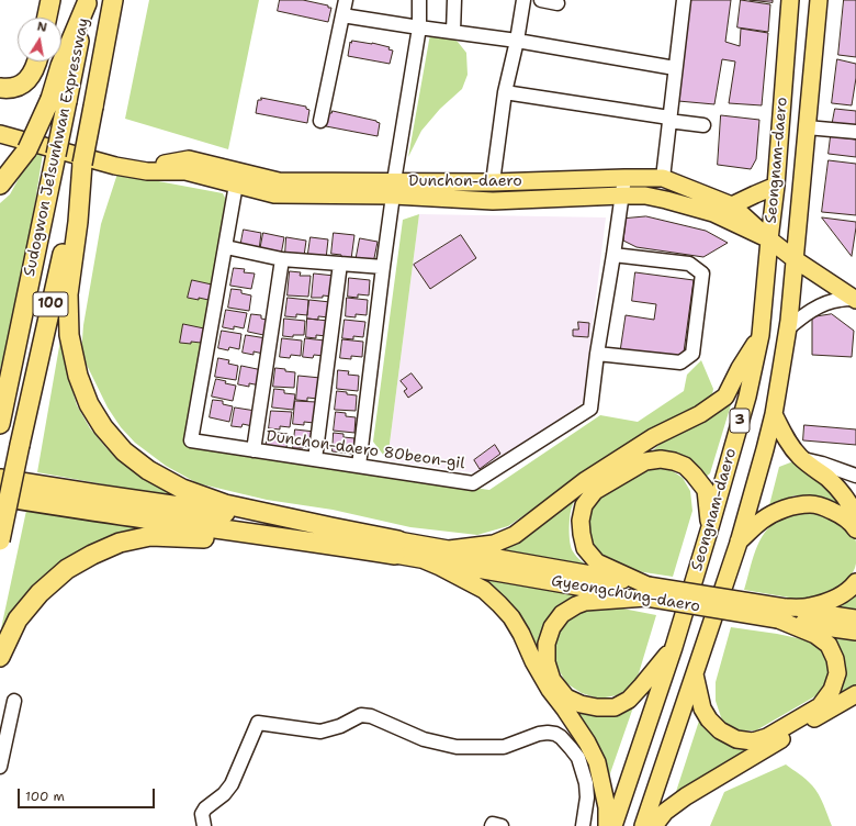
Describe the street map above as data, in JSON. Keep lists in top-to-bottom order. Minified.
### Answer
{"streets":{"highway":["Sudogwon Je1sunhwan Expressway","100"],"main road":["Seongnam-daero","Dunchon-daero","3","Gyeongchung-daero"],"street":["Dunchon-daero 80beon-gil"]},"crossings":[["Seongnam-daero","Dunchon-daero"],["Dunchon-daero","Dunchon-daero 80beon-gil"]],"scale_bar":"100 m","north":"top"}
